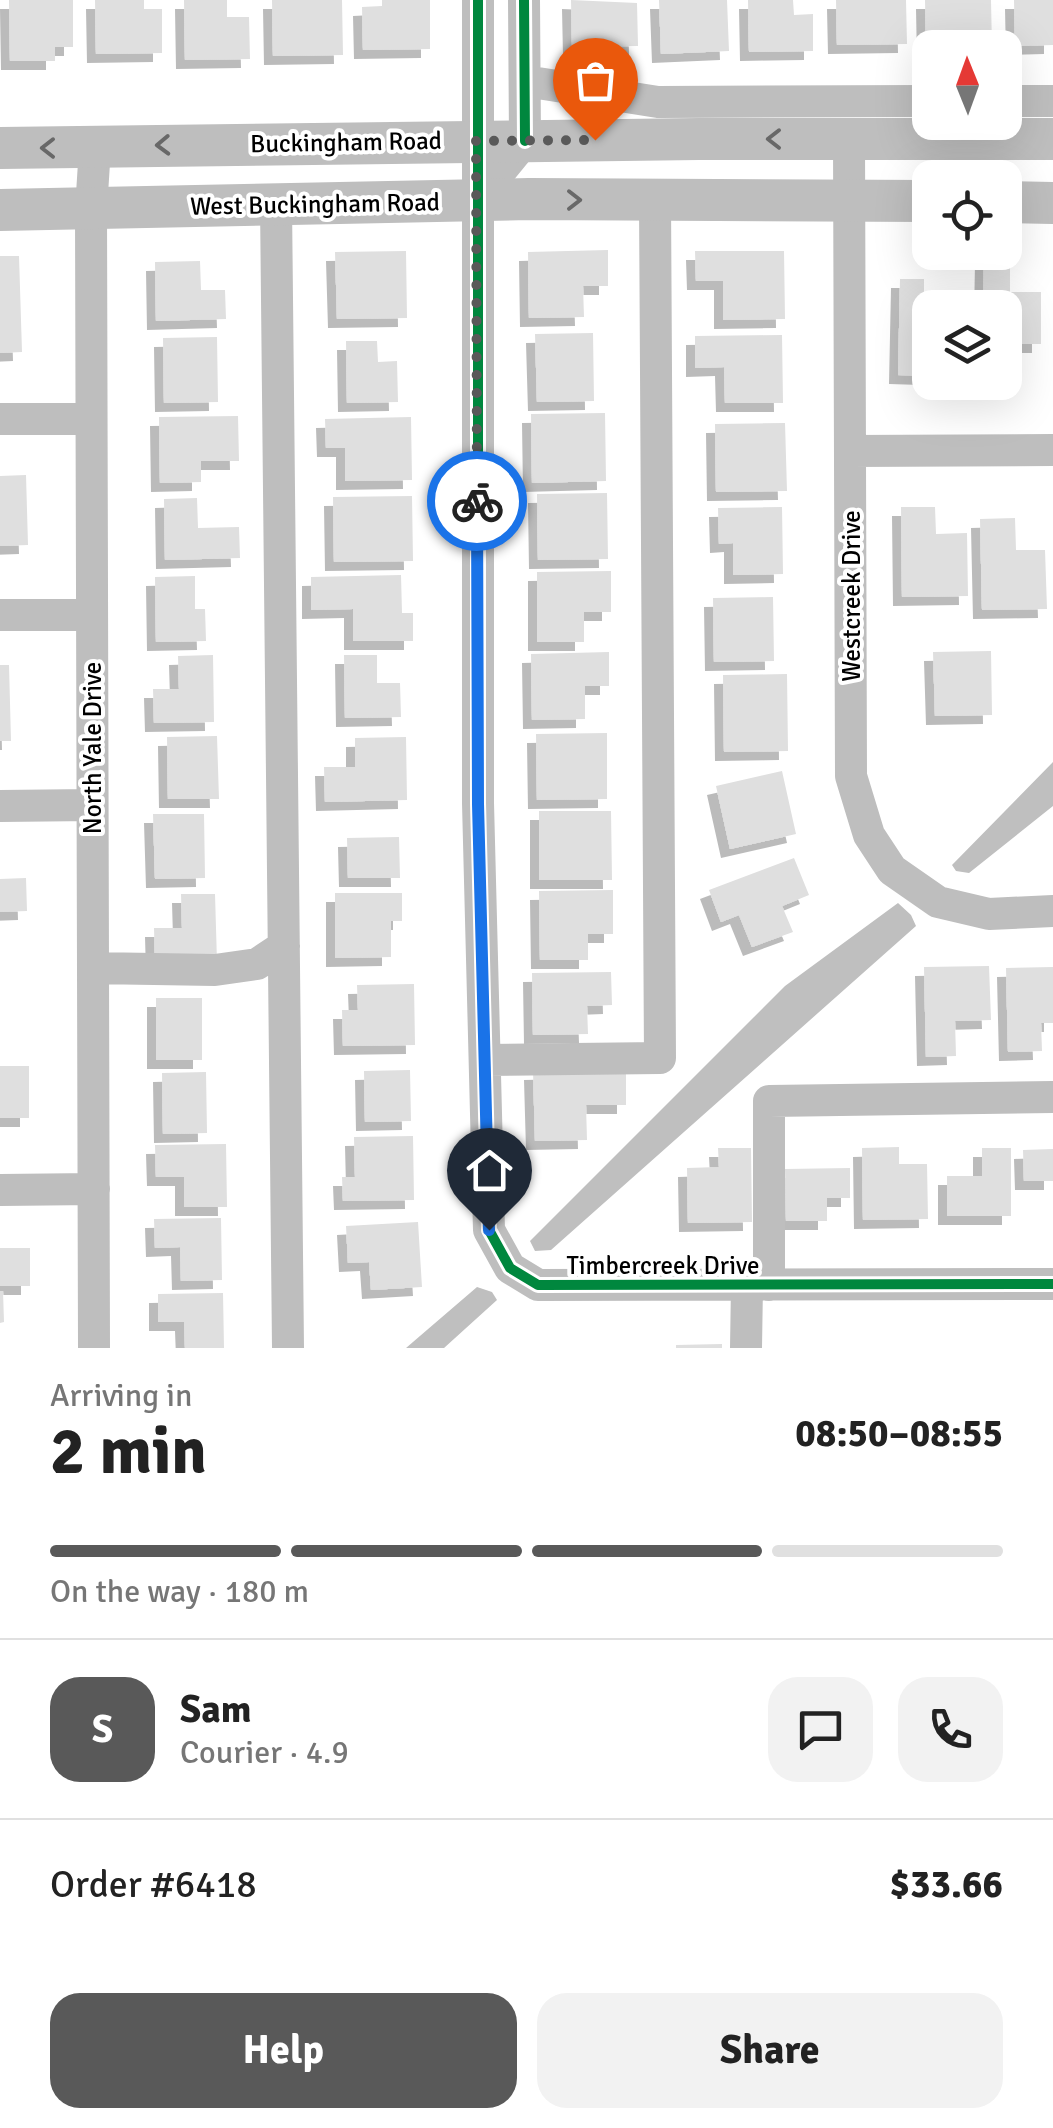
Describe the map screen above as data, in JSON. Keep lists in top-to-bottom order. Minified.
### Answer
{"streets":{"main road":["Buckingham Road","West Buckingham Road"],"street":["Westcreek Drive","North Yale Drive","Timbercreek Drive"]},"crossings":[["Buckingham Road","Westcreek Drive"],["Buckingham Road","North Yale Drive"],["Buckingham Road","Timbercreek Drive"],["West Buckingham Road","Westcreek Drive"],["West Buckingham Road","North Yale Drive"],["West Buckingham Road","Timbercreek Drive"]],"one_way":["Buckingham Road"],"north":"top","page":{"heading":["2 min","Arriving in","08:50–08:55"],"panel":["Sam","Courier · 4.9","Order #6418","$33.66"],"bar":"On the way · 180 m","round":"S","buttons":["Help","Share"]}}
